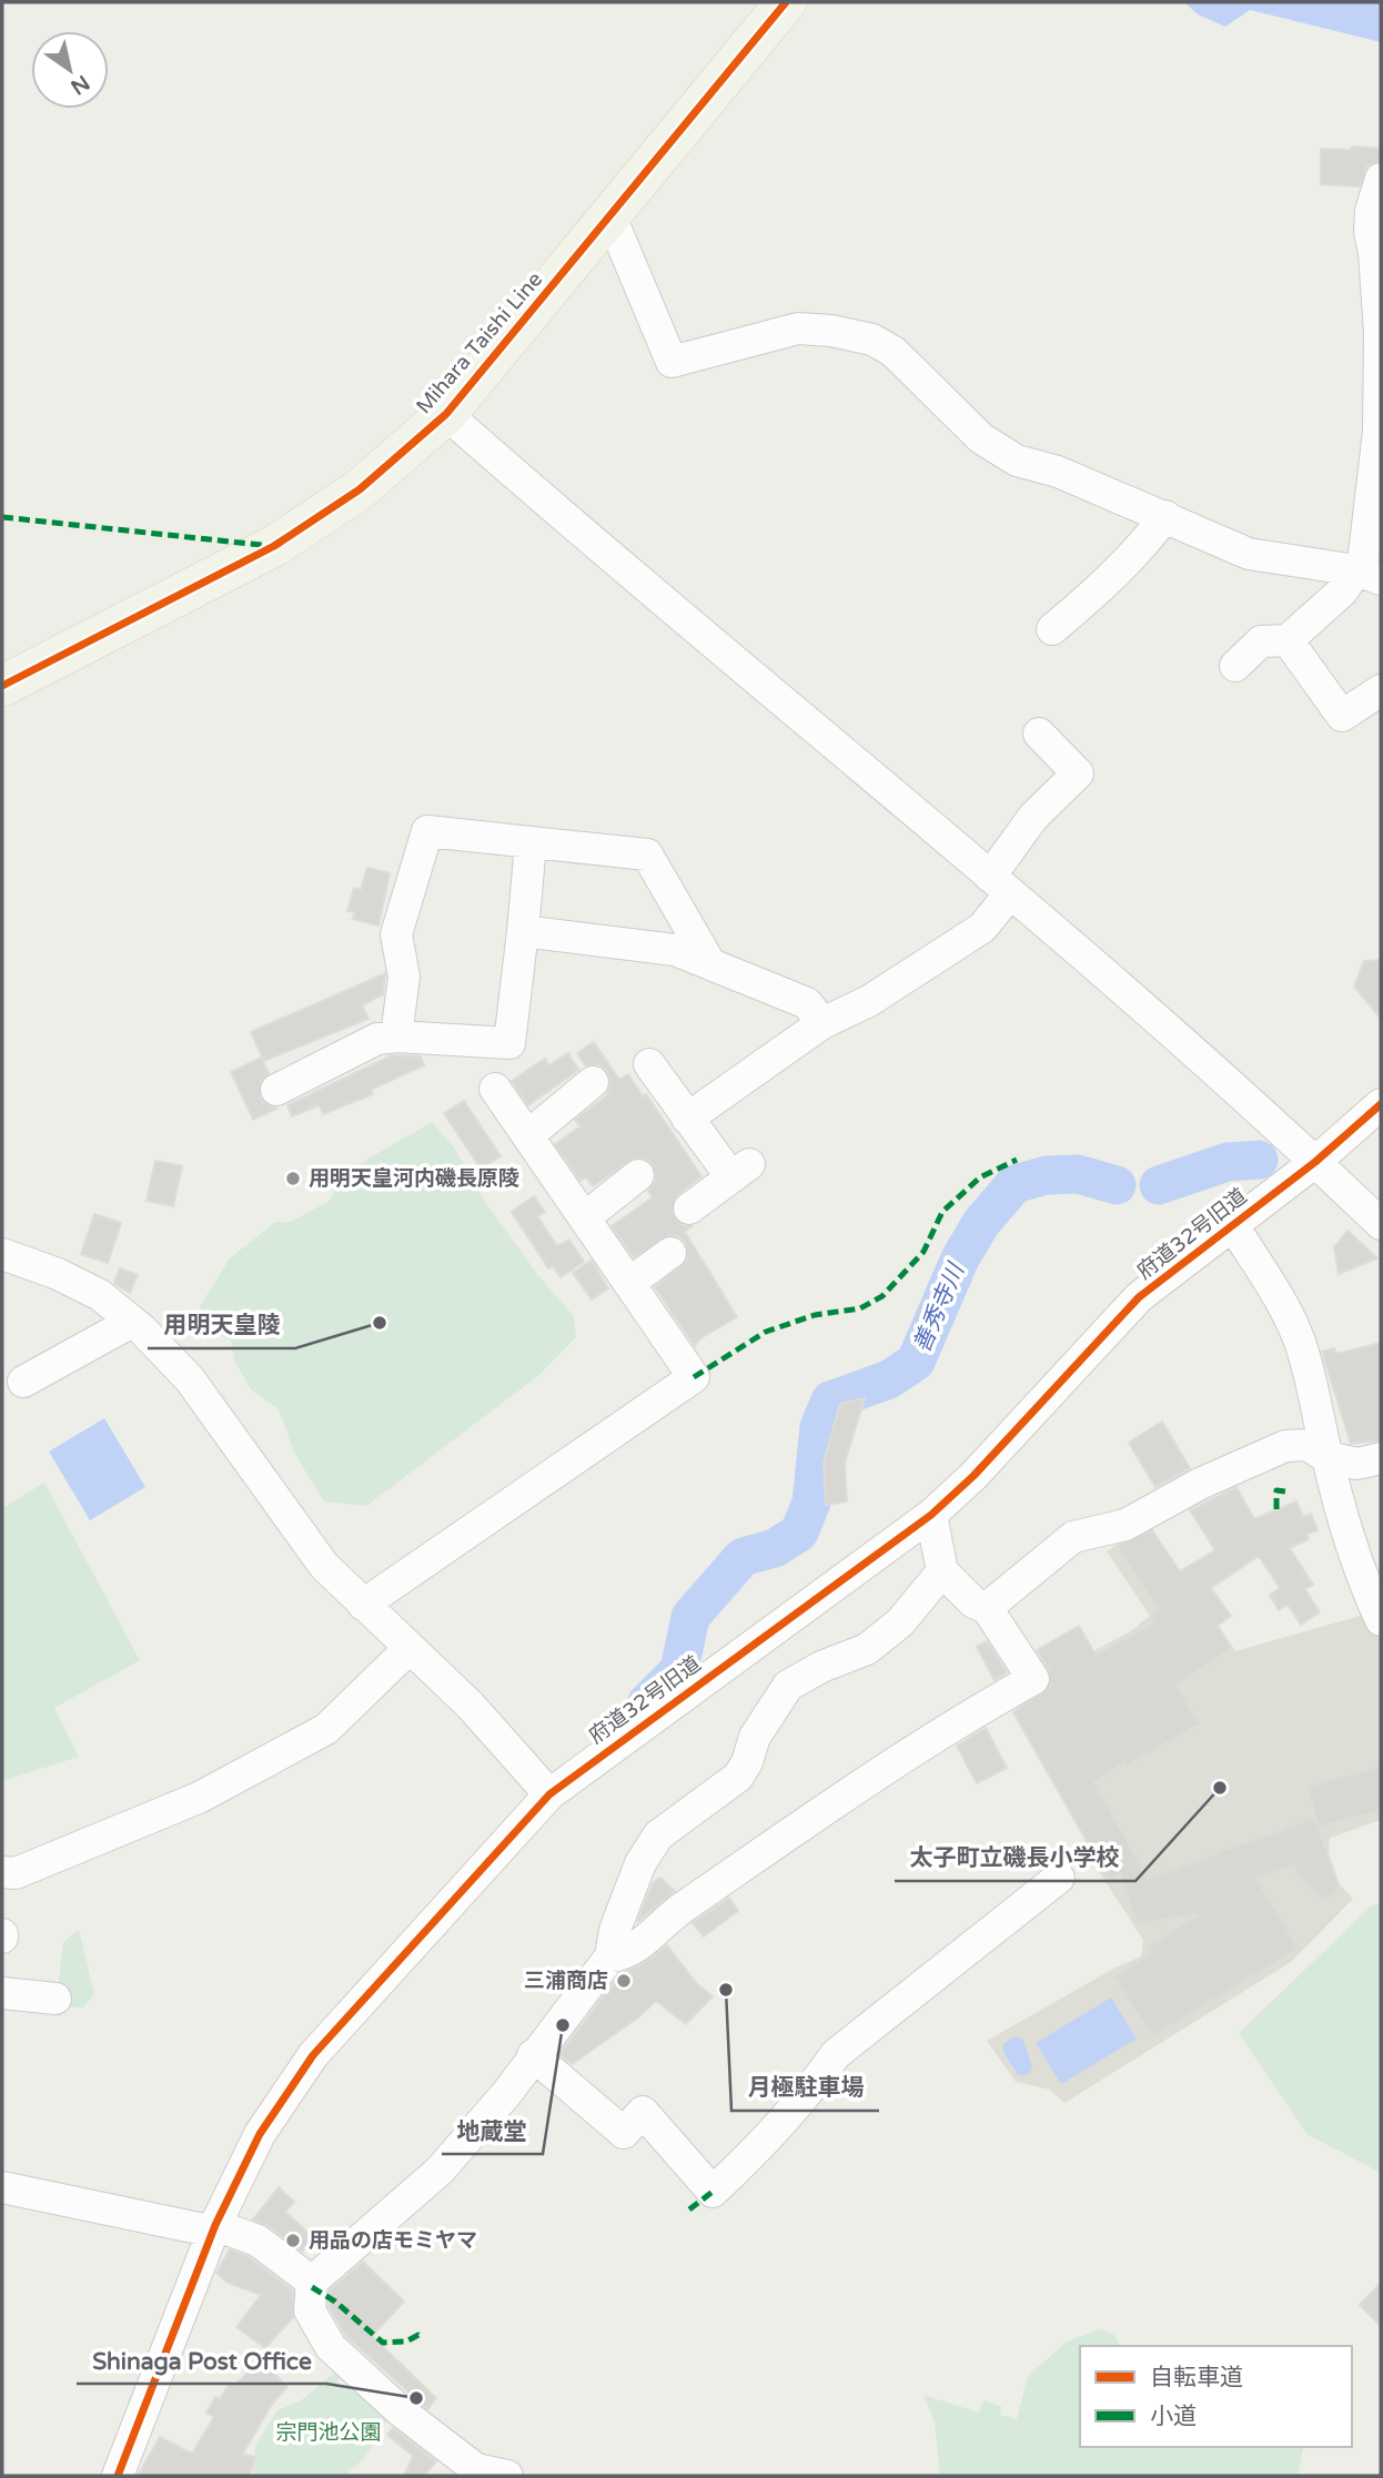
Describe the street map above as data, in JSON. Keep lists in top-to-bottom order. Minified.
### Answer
{"streets":{"main road":["Mihara Taishi Line"],"street":["府道32号旧道"]},"water":["善秀寺川"],"parks":["宗門池公園"],"places":["用明天皇河内磯長原陵","用明天皇陵","太子町立磯長小学校","三浦商店","月極駐車場","地蔵堂","用品の店モミヤマ","Shinaga Post Office"],"legend":["自転車道","小道"],"north":"bottom right"}
